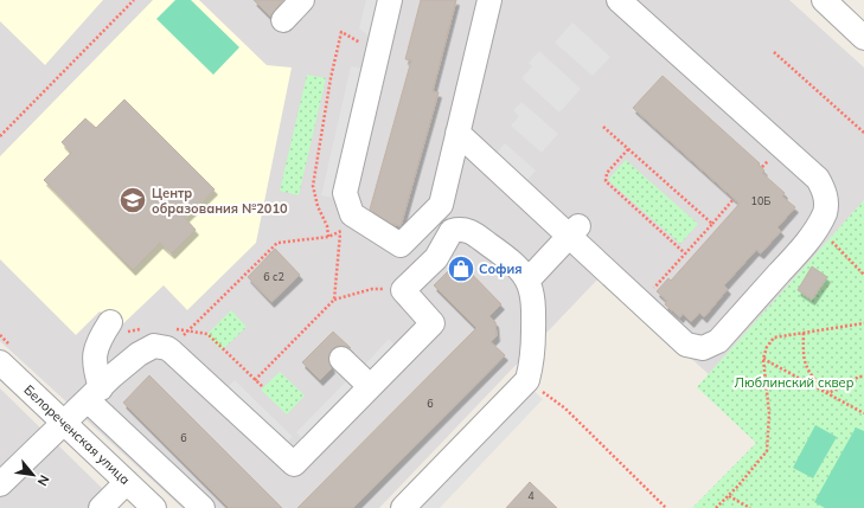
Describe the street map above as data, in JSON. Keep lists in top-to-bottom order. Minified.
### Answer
{"streets":{"street":["Белореченская улица"]},"parks":["Люблинский сквер"],"places":{"school or university":["Центр образования №2010"],"shop":["София"]},"house_numbers":["10Б","6 с2","6","6","4"],"north":"bottom right"}
